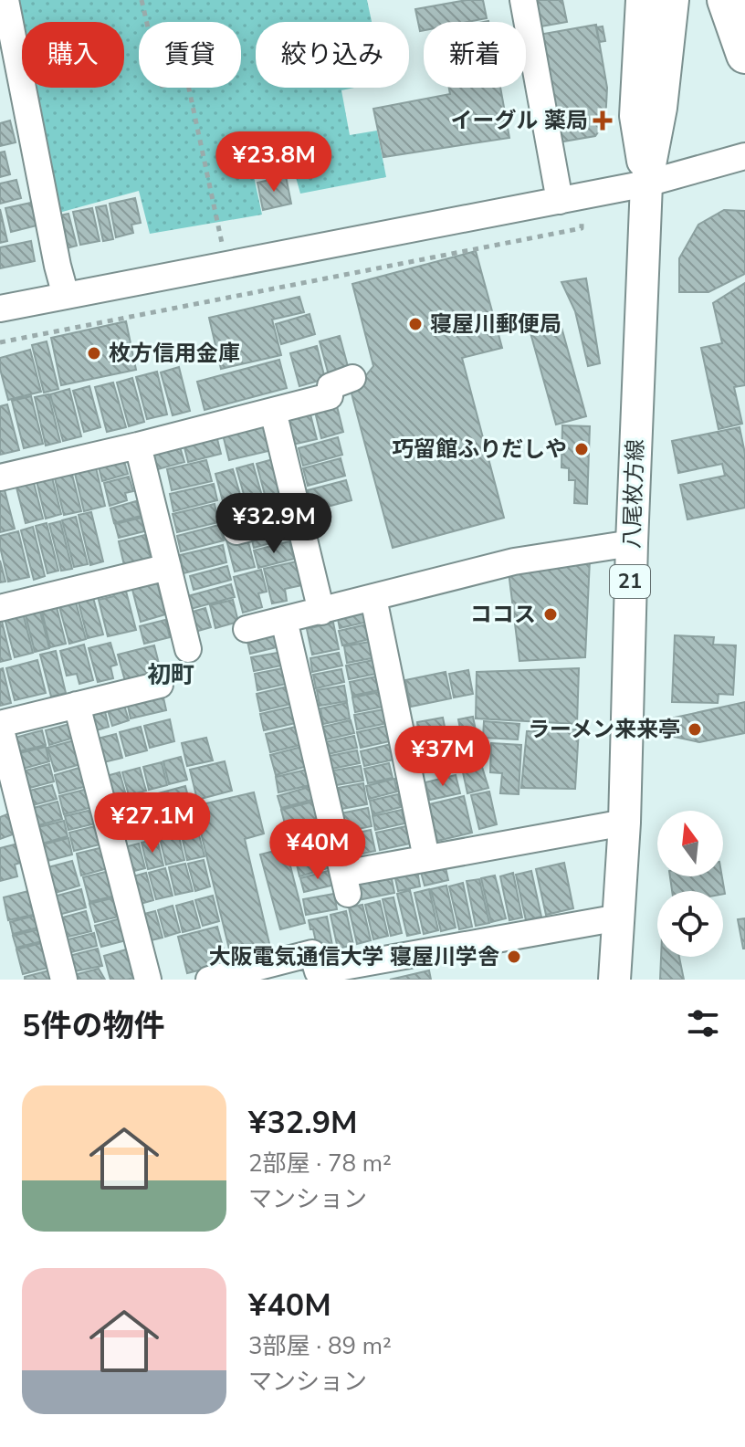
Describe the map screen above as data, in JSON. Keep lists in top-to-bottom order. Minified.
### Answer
{"streets":{"main road":["八尾枚方線","21"]},"districts":["初町"],"places":{"health":["イーグル 薬局"],"other":["寝屋川郵便局","枚方信用金庫","巧留館ふりだしや","ココス","ラーメン来来亭","大阪電気通信大学 寝屋川学舎"]},"north":"top","page":{"chip":["購入","賃貸","絞り込み","新着"],"price":["¥23.8M","¥32.9M","¥37M","¥27.1M","¥40M"],"heading":"5件の物件","list":[{"name":"¥32.9M","note":"2部屋 · 78 m² · マンション"},{"name":"¥40M","note":"3部屋 · 89 m² · マンション"}]}}
